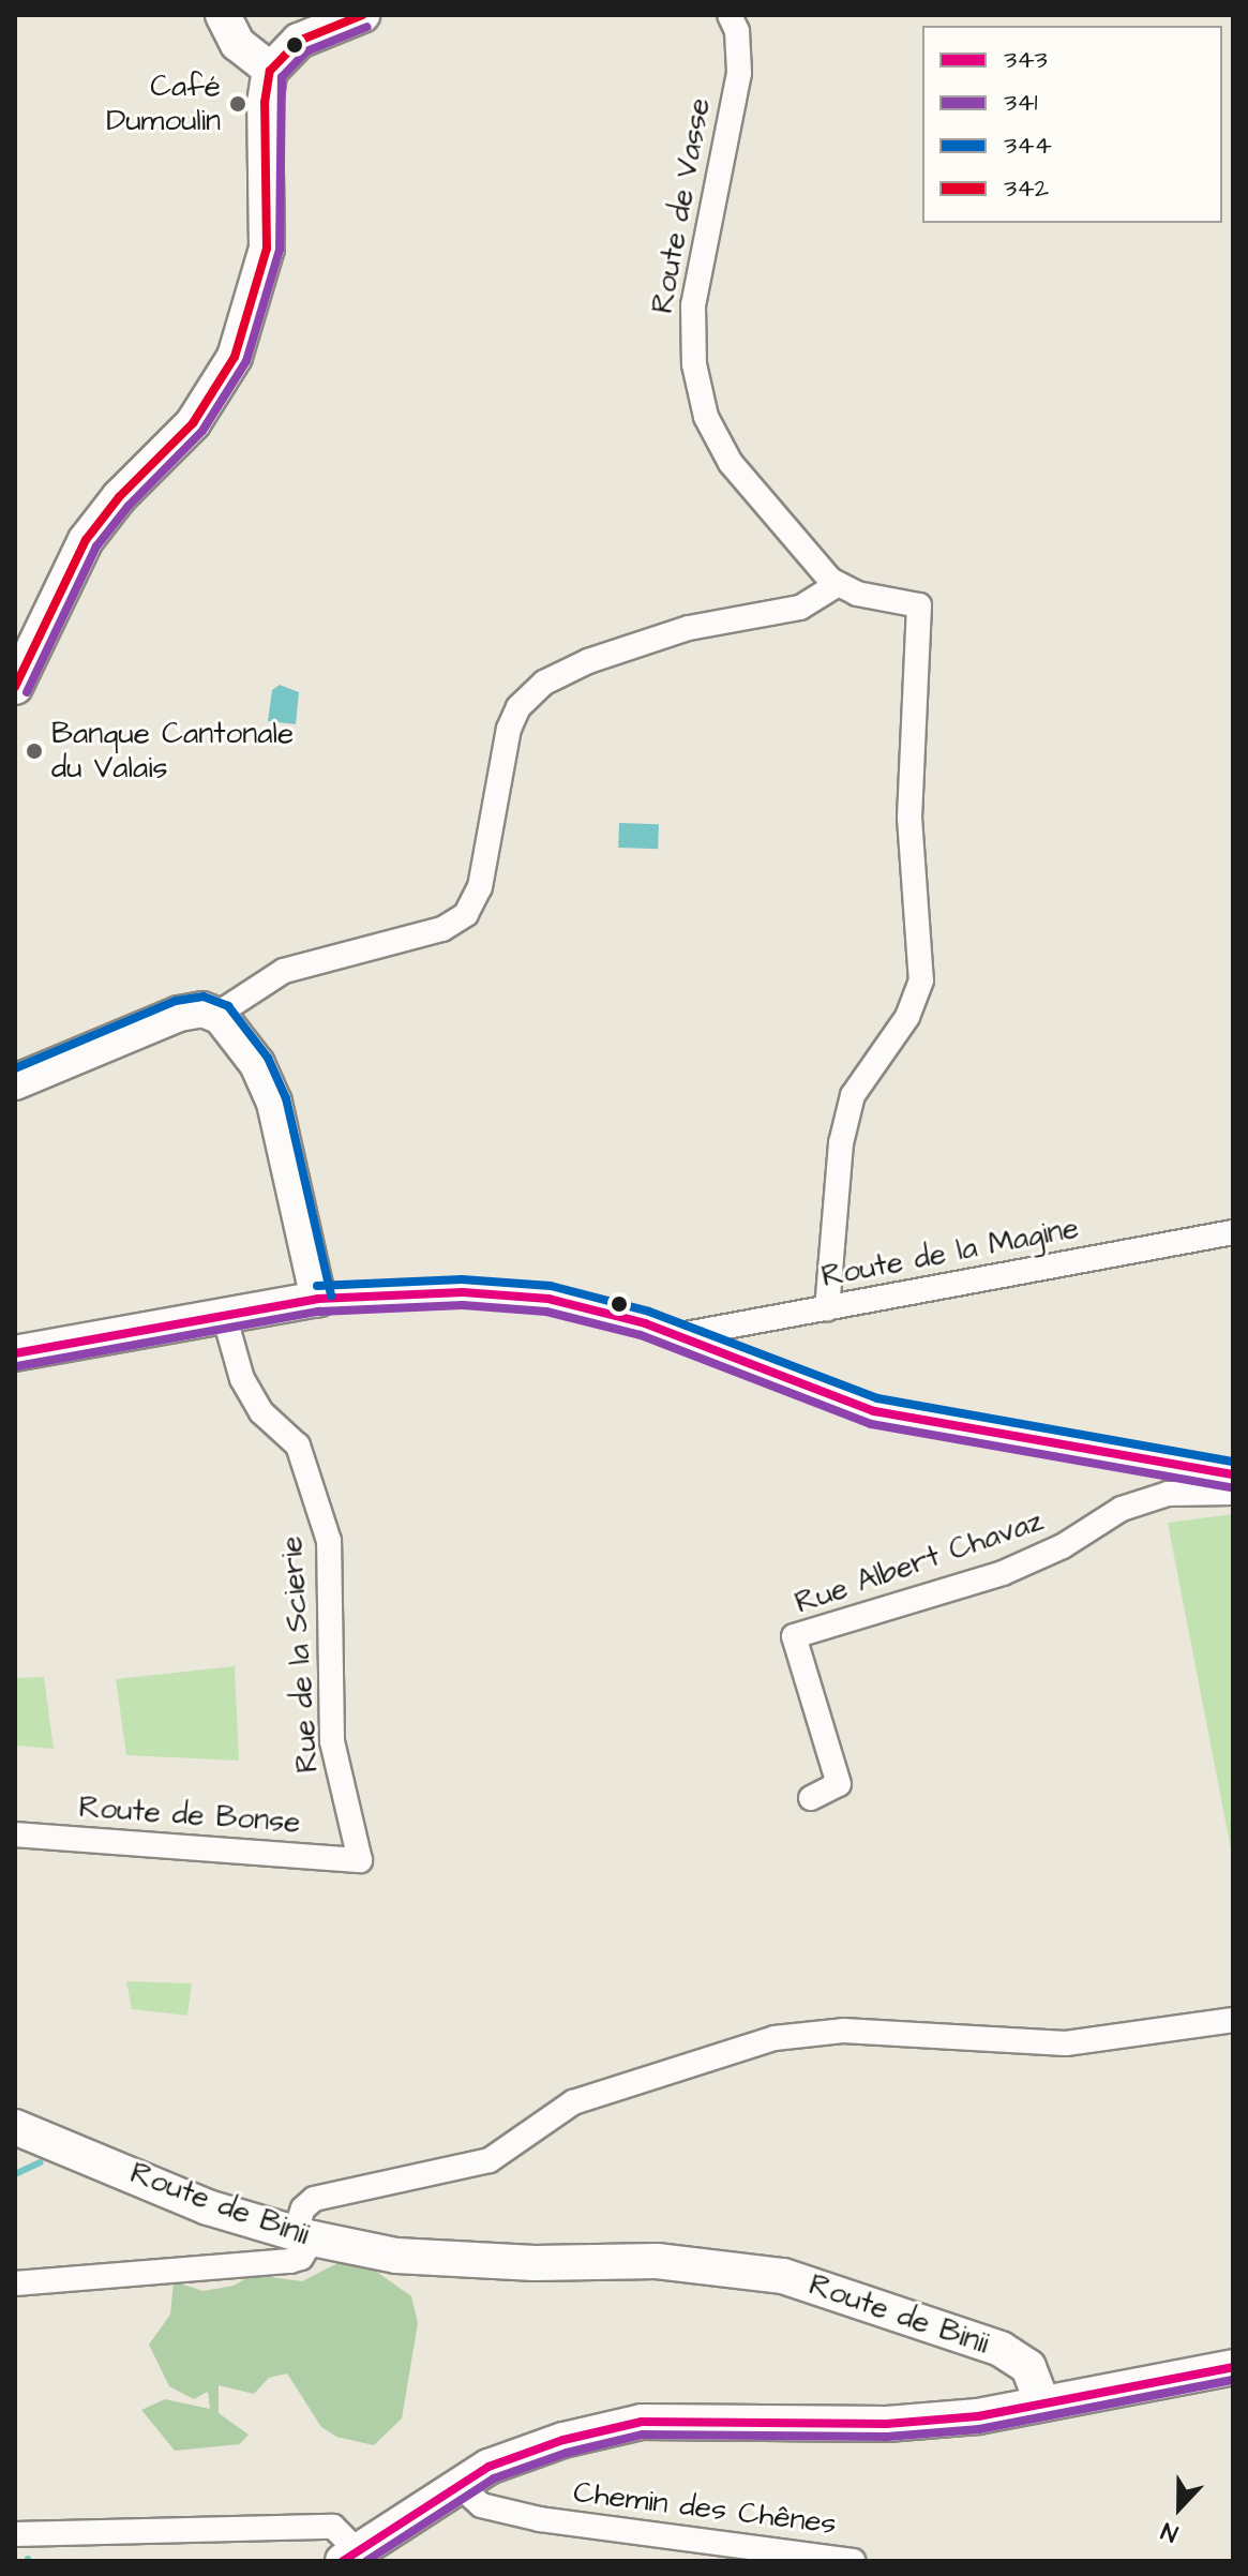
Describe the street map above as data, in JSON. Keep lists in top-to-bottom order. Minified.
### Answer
{"streets":{"street":["Route de Vasse","Route de la Magine","Rue Albert Chavaz","Rue de la Scierie","Route de Bonse","Route de Binii","Chemin des Chênes"]},"crossings":[["Rue de la Scierie","Route de Bonse"]],"places":["Café Dumoulin","Banque Cantonale du Valais"],"lines":["transit line 342","transit line 341","transit line 344","transit line 343"],"legend":["343","341","344","342"],"north":"bottom"}
